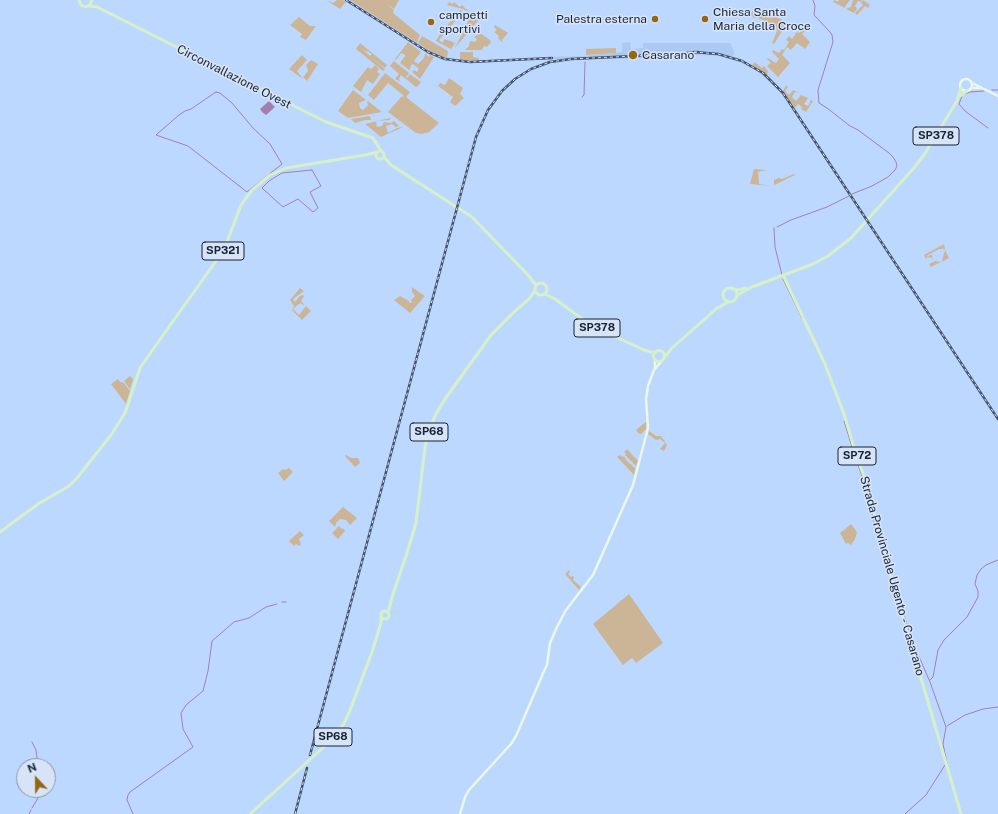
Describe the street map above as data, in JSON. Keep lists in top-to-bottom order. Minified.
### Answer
{"streets":{"main road":["Circonvallazione Ovest","SP378","SP321","SP68","SP72","Strada Provinciale Ugento - Casarano"]},"crossings":[["Circonvallazione Ovest","SP378"],["Circonvallazione Ovest","SP321"],["SP378","SP321"],["SP378","SP68"]],"places":["Palestra esterna","Chiesa Santa Maria della Croce","campetti sportivi","Casarano"],"north":"top"}
